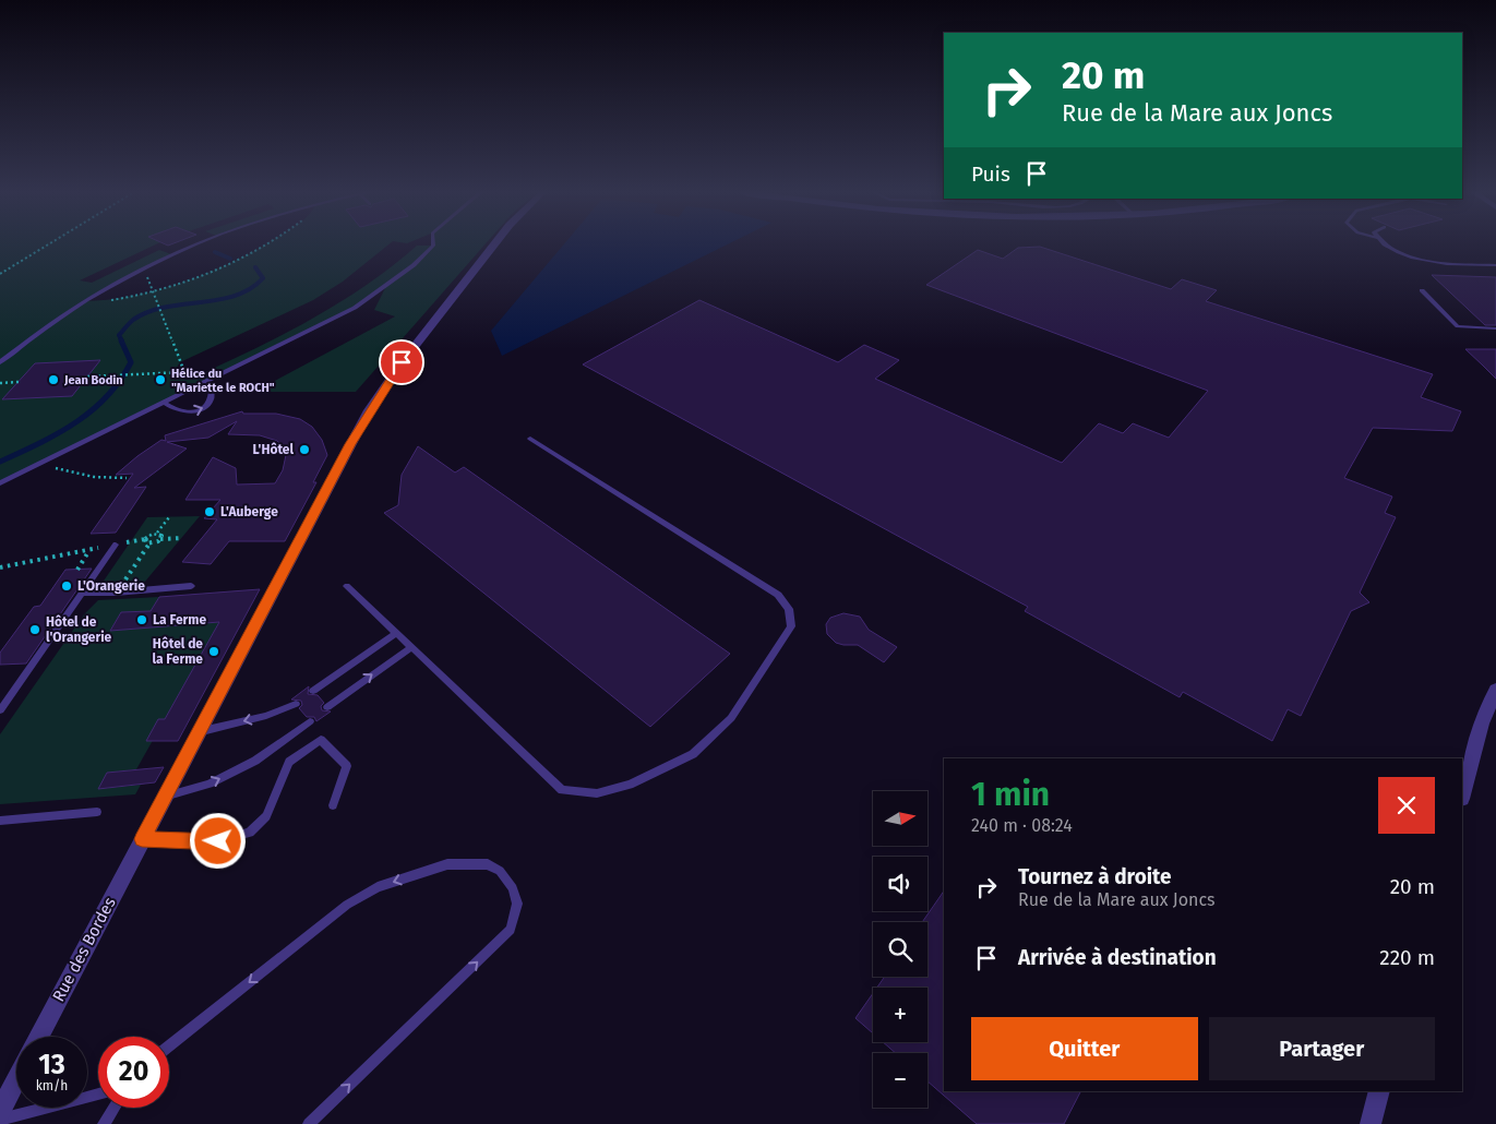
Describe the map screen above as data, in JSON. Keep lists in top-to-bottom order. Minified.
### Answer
{"streets":{"street":["Rue des Bordes"]},"places":["Jean Bodin","Hélice du \"Mariette le ROCH\"","L'Hôtel","L'Auberge","L'Orangerie","La Ferme","Hôtel de l'Orangerie","Hôtel de la Ferme"],"north":"right","page":{"turn":["20 m","Rue de la Mare aux Joncs"],"then":"Puis","heading":["1 min","240 m · 08:24"],"map_buttons":["+","−"],"list":[{"name":"Tournez à droite","note":"Rue de la Mare aux Joncs","value":"20 m"},{"name":"Arrivée à destination","value":"220 m"}],"buttons":["Quitter","Partager"],"speed":"13 km/h","limit":"20"}}
